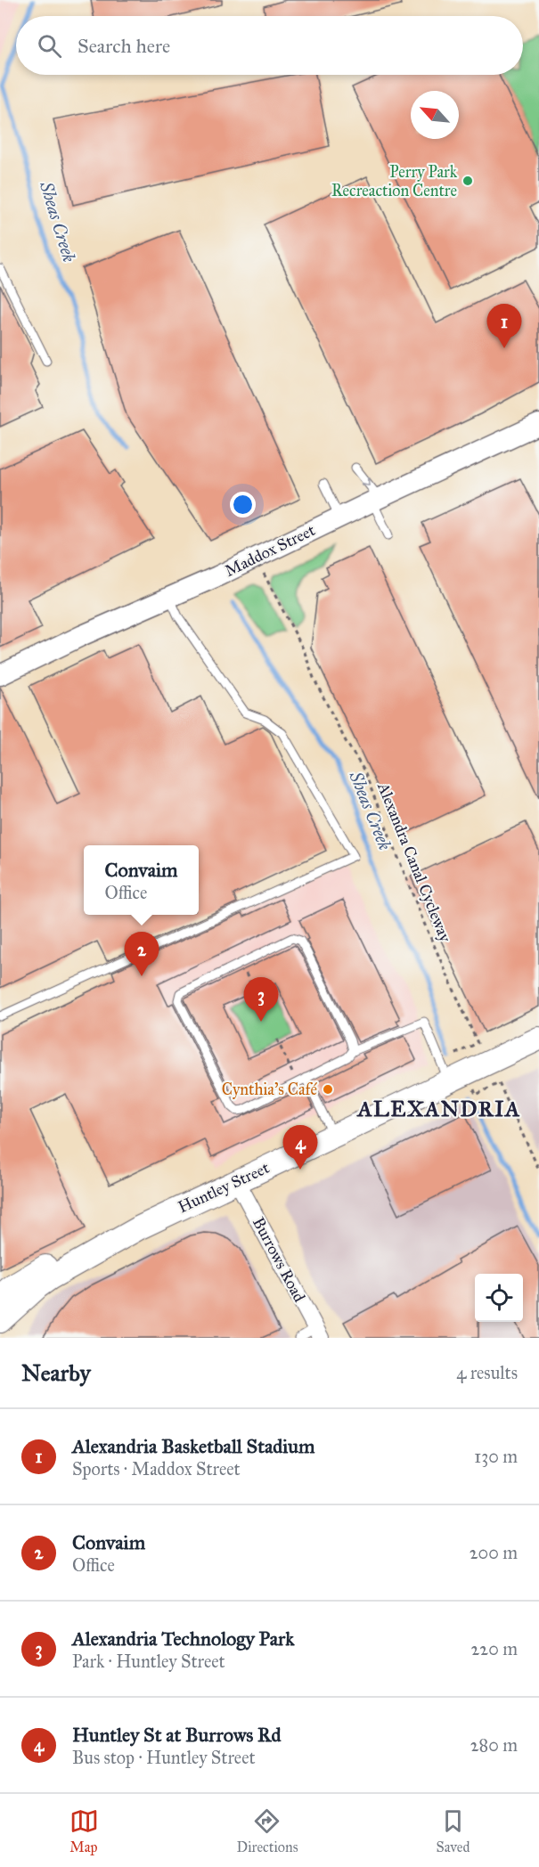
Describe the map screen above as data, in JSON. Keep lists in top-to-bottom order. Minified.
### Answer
{"streets":{"main road":["Huntley Street"],"street":["Maddox Street","Burrows Road"],"path":["Alexandra Canal Cycleway"]},"crossings":[["Maddox Street","Alexandra Canal Cycleway"],["Huntley Street","Burrows Road"]],"districts":["ALEXANDRIA"],"water":["Sheas Creek"],"places":["Perry Park Recreaction Centre","Cynthia's Café"],"north":"top left","page":{"search":"Search here","pins":["1","2","3","4"],"popup":["Convaim","Office"],"heading":["Nearby","4 results"],"list":[{"mark":"1","name":"Alexandria Basketball Stadium","note":"Sports · Maddox Street","value":"130 m"},{"mark":"2","name":"Convaim","note":"Office","value":"200 m"},{"mark":"3","name":"Alexandria Technology Park","note":"Park · Huntley Street","value":"220 m"},{"mark":"4","name":"Huntley St at Burrows Rd","note":"Bus stop · Huntley Street","value":"280 m"}],"nav":["Map","Directions","Saved"]}}
